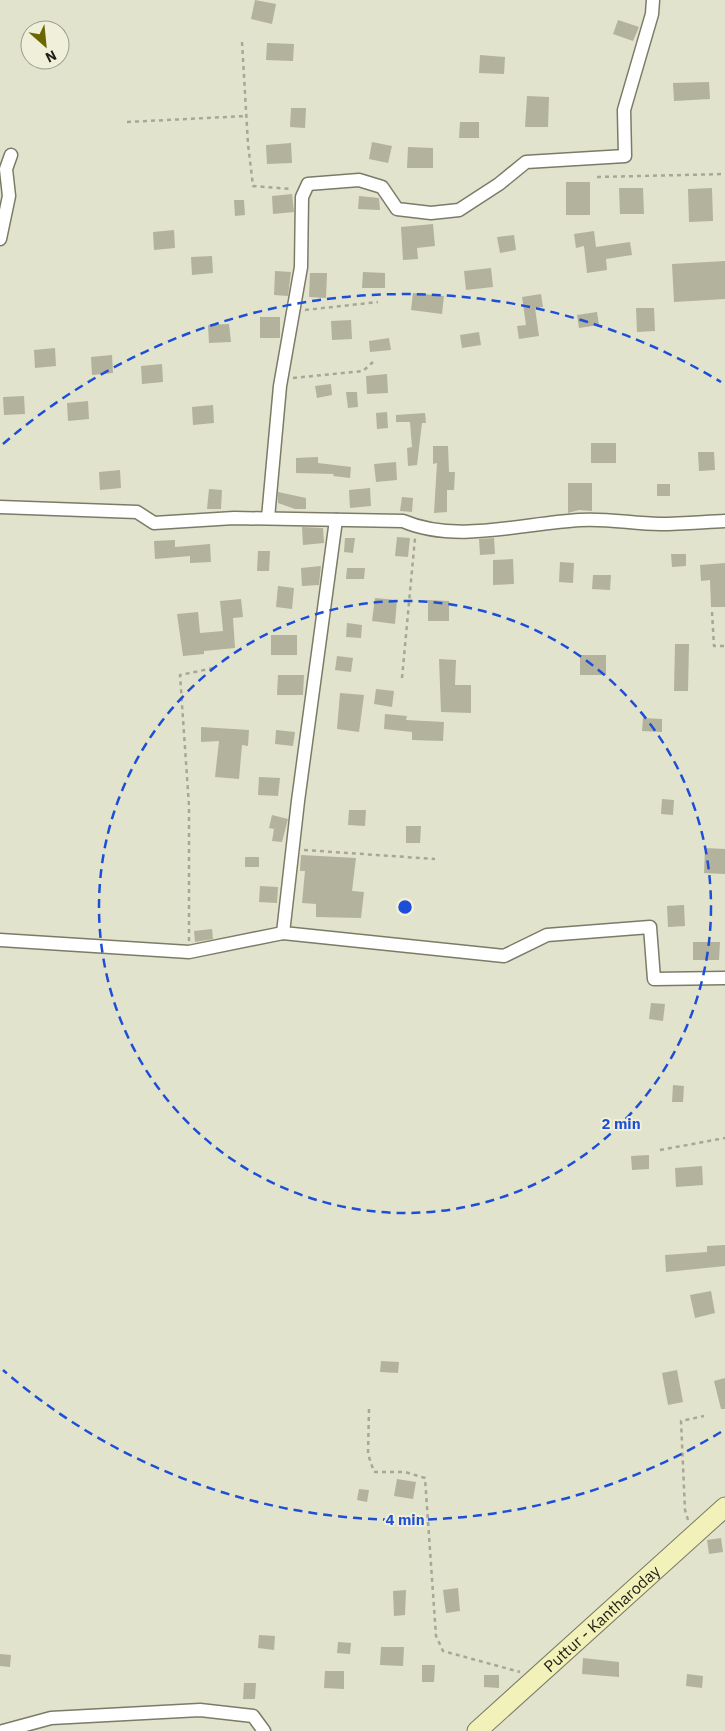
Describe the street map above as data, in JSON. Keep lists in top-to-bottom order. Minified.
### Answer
{"streets":{"main road":["Puttur - Kantharoday"]},"north":"bottom right","rings":["2 min","4 min"]}
